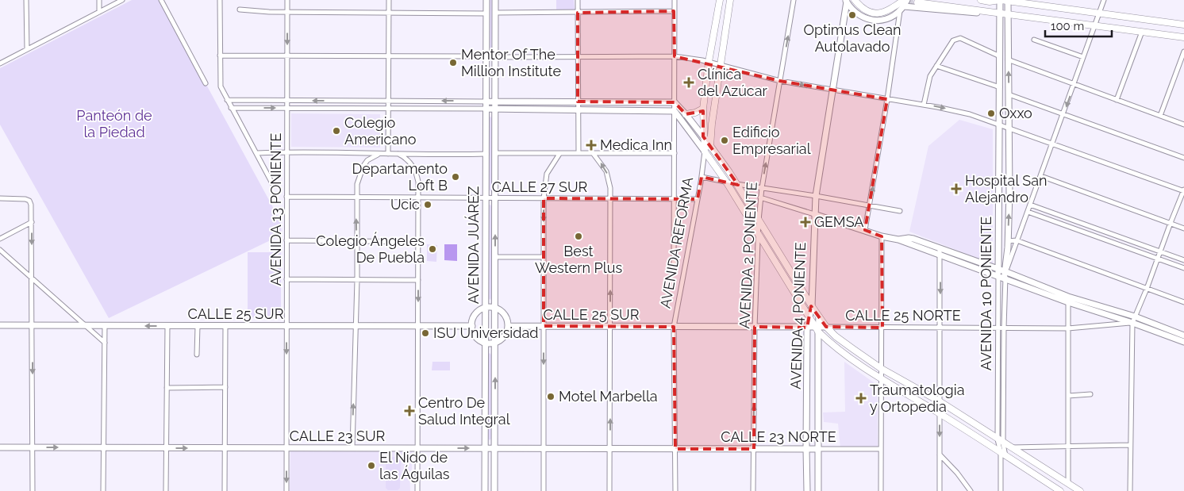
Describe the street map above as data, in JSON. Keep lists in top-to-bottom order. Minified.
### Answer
{"streets":{"main road":["AVENIDA REFORMA","AVENIDA JUÁREZ","AVENIDA 10 PONIENTE","CALLE 25 SUR","AVENIDA 4 PONIENTE","CALLE 25 NORTE","CALLE 23 SUR","CALLE 23 NORTE"],"street":["CALLE 27 SUR","AVENIDA 13 PONIENTE","AVENIDA 2 PONIENTE"]},"crossings":[["CALLE 27 SUR","AVENIDA 13 PONIENTE"],["CALLE 27 SUR","AVENIDA REFORMA"],["CALLE 27 SUR","AVENIDA JUÁREZ"],["AVENIDA 13 PONIENTE","CALLE 25 SUR"],["AVENIDA 13 PONIENTE","CALLE 23 SUR"],["AVENIDA REFORMA","CALLE 25 SUR"],["AVENIDA REFORMA","CALLE 25 NORTE"],["AVENIDA REFORMA","CALLE 23 SUR"],["AVENIDA REFORMA","CALLE 23 NORTE"],["AVENIDA JUÁREZ","CALLE 23 SUR"],["AVENIDA 2 PONIENTE","CALLE 25 NORTE"],["AVENIDA 2 PONIENTE","CALLE 23 NORTE"],["AVENIDA 10 PONIENTE","CALLE 25 NORTE"],["CALLE 25 SUR","CALLE 25 NORTE"],["AVENIDA 4 PONIENTE","CALLE 25 NORTE"],["AVENIDA 4 PONIENTE","CALLE 23 NORTE"],["CALLE 23 SUR","CALLE 23 NORTE"]],"one_way":["AVENIDA 13 PONIENTE","AVENIDA 2 PONIENTE"],"parks":["Panteón de la Piedad"],"places":{"other":["Optimus Clean Autolavado","Mentor Of The Million Institute","Oxxo","Colegio Americano","Edificio Empresarial","Departamento Loft B","Ucic","Best Western Plus","Colegio Ángeles De Puebla","ISU Universidad","Motel Marbella","El Nido de las Águilas"],"health":["Clínica del Azúcar","Medica Inn","Hospital San Alejandro","GEMSA","Traumatologia y Ortopedia","Centro De Salud Integral"]},"scale_bar":"100 m"}
